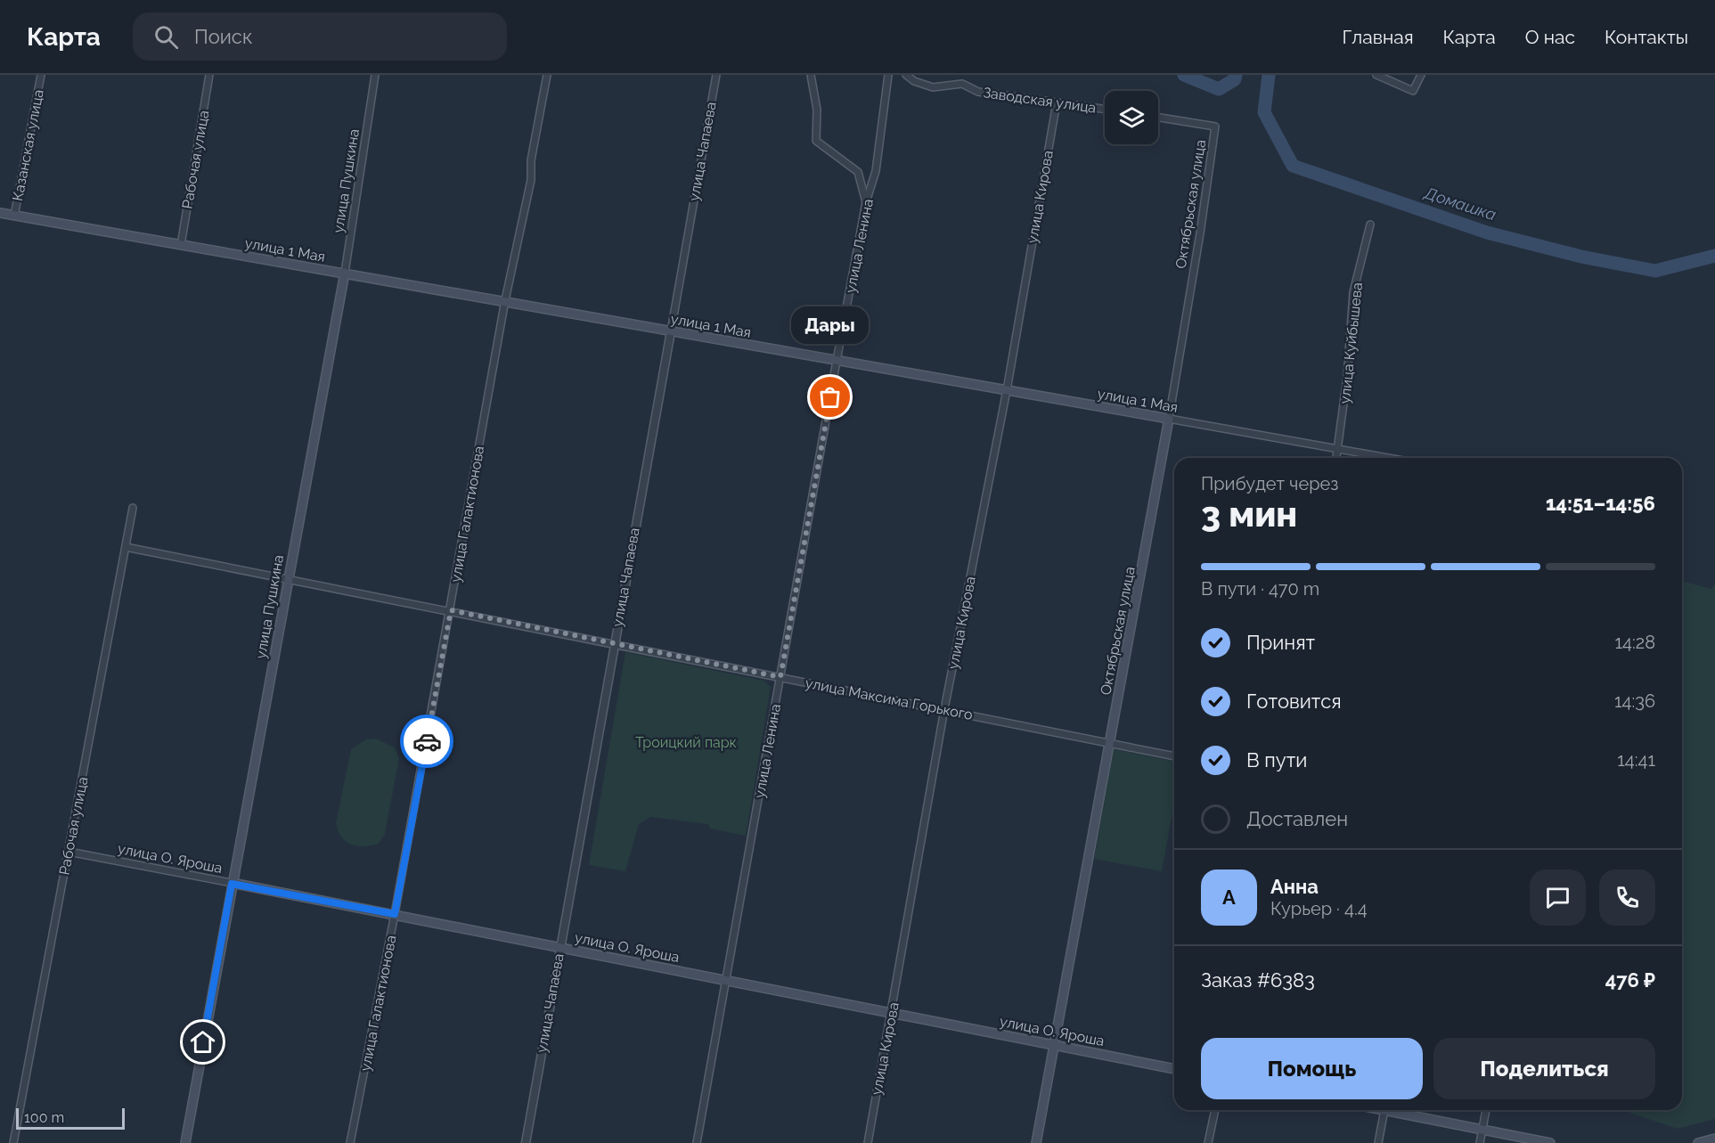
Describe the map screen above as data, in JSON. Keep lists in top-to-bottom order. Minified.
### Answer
{"streets":{"main road":["улица Пушкина","Октябрьская улица","улица 1 Мая","улица О. Яроша"],"street":["Заводская улица","Казанская улица","улица Чапаева","Рабочая улица","улица Кирова","улица Ленина","улица Куйбышева","улица Галактионова","улица Максима Горького"]},"crossings":[["Заводская улица","улица Кирова"],["Казанская улица","улица 1 Мая"],["улица Чапаева","улица 1 Мая"],["улица Чапаева","улица Максима Горького"],["улица Чапаева","улица О. Яроша"],["Рабочая улица","улица 1 Мая"],["Рабочая улица","улица Максима Горького"],["Рабочая улица","улица О. Яроша"],["улица Пушкина","улица 1 Мая"],["улица Пушкина","улица Максима Горького"],["улица Пушкина","улица О. Яроша"],["улица Кирова","улица 1 Мая"],["улица Кирова","улица Максима Горького"],["улица Кирова","улица О. Яроша"],["Октябрьская улица","улица 1 Мая"],["Октябрьская улица","улица Максима Горького"],["Октябрьская улица","улица О. Яроша"],["улица Ленина","улица 1 Мая"],["улица Ленина","улица Максима Горького"],["улица Ленина","улица О. Яроша"],["улица 1 Мая","улица Куйбышева"],["улица 1 Мая","улица Галактионова"],["улица Галактионова","улица Максима Горького"],["улица Галактионова","улица О. Яроша"]],"water":["Домашка"],"parks":["Троицкий парк"],"places":["Дары"],"scale_bar":"100 m","page":{"header":"Карта","search":"Поиск","nav":["Главная","Карта","О нас","Контакты"],"bubble":"Дары","heading":["3 мин","Прибудет через","14:51–14:56"],"panel":["Анна","Курьер · 4.4","Заказ #6383","476 ₽"],"bar":"В пути · 470 m","list":[["Принят","14:28"],["Готовится","14:36"],["В пути","14:41"],"Доставлен"],"round":"А","buttons":["Помощь","Поделиться"],"scale":"100 m"}}
